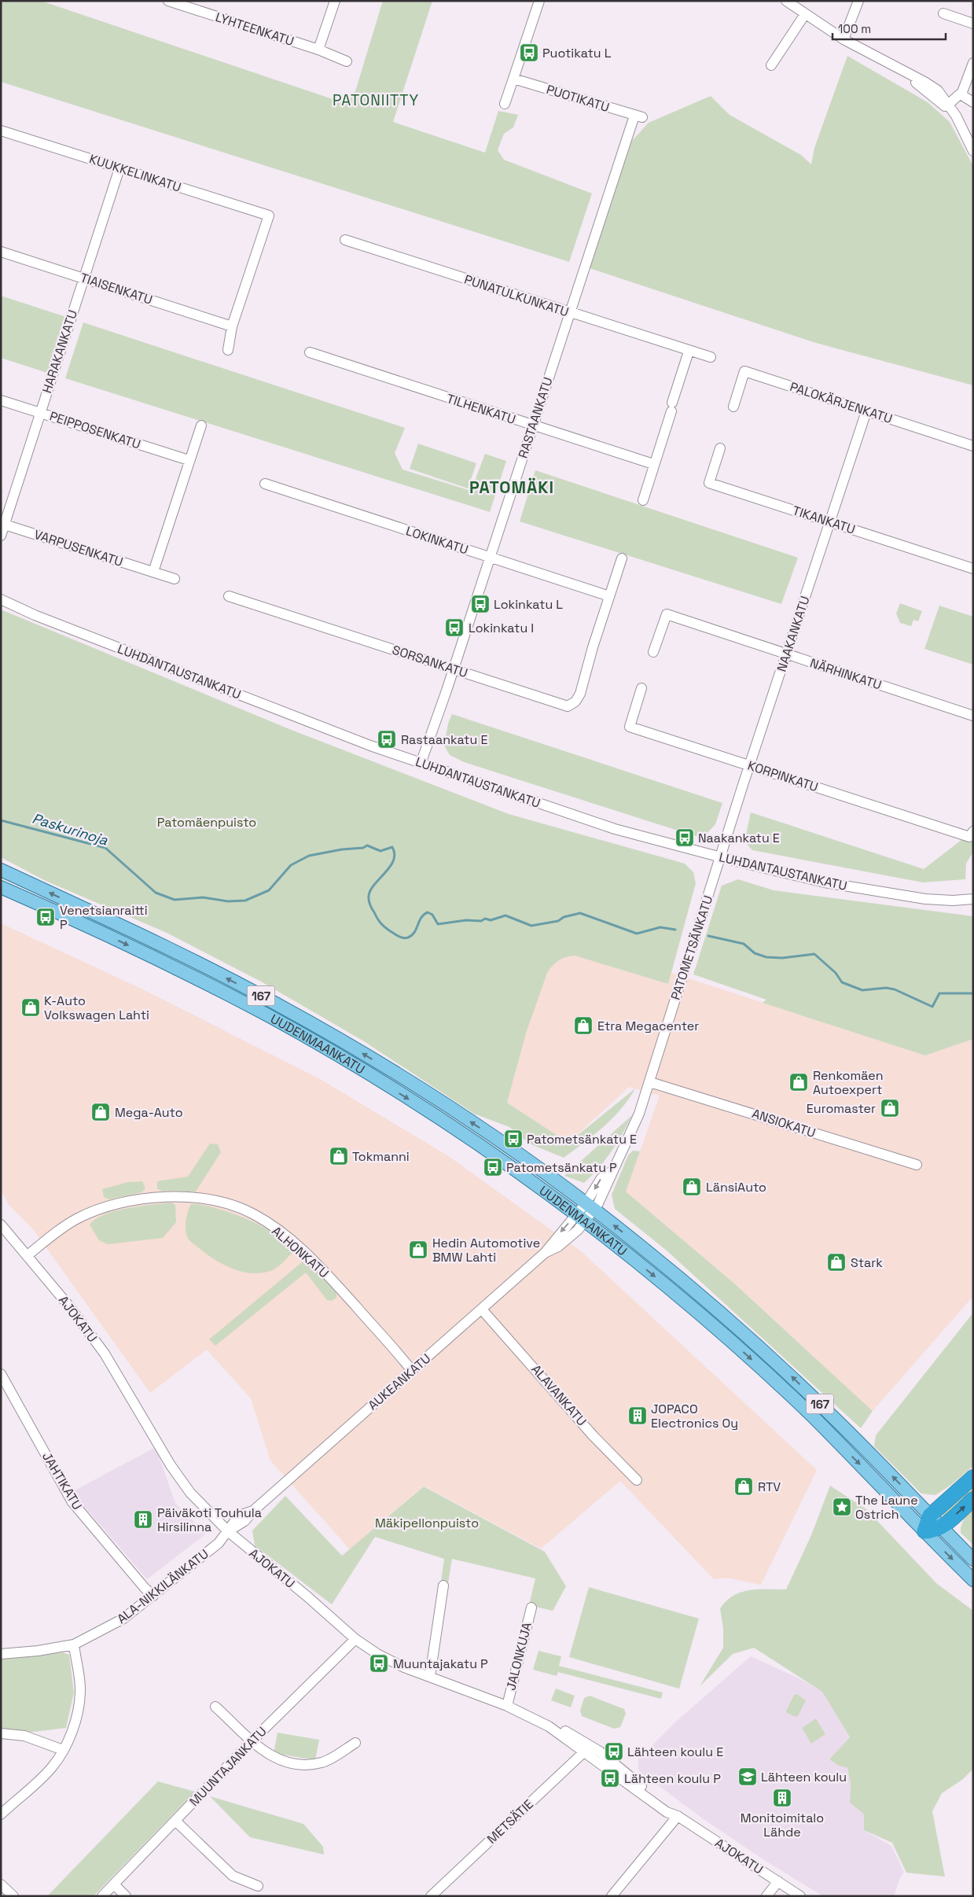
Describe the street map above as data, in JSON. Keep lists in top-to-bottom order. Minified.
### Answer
{"streets":{"main road":["167","UUDENMAANKATU"],"street":["LYHTEENKATU","PUOTIKATU","KUUKKELINKATU","TIAISENKATU","PUNATULKUNKATU","HARAKANKATU","PALOKÄRJENKATU","TILHENKATU","RASTAANKATU","PEIPPOSENKATU","TIKANKATU","LOKINKATU","VARPUSENKATU","NAAKANKATU","SORSANKATU","LUHDANTAUSTANKATU","NÄRHINKATU","KORPINKATU","PATOMETSÄNKATU","ANSIOKATU","ALHONKATU","AJOKATU","AUKEANKATU","ALAVANKATU","JAHTIKATU","ALA-NIKKILÄNKATU","JALONKUJA","MUUNTAJANKATU","METSÄTIE"]},"crossings":[["PUOTIKATU","RASTAANKATU"],["KUUKKELINKATU","TIAISENKATU"],["KUUKKELINKATU","HARAKANKATU"],["TIAISENKATU","HARAKANKATU"],["PUNATULKUNKATU","RASTAANKATU"],["HARAKANKATU","PEIPPOSENKATU"],["HARAKANKATU","VARPUSENKATU"],["PALOKÄRJENKATU","NAAKANKATU"],["TILHENKATU","RASTAANKATU"],["RASTAANKATU","LOKINKATU"],["RASTAANKATU","SORSANKATU"],["RASTAANKATU","LUHDANTAUSTANKATU"],["TIKANKATU","NAAKANKATU"],["LOKINKATU","SORSANKATU"],["NAAKANKATU","LUHDANTAUSTANKATU"],["NAAKANKATU","NÄRHINKATU"],["NAAKANKATU","KORPINKATU"],["NAAKANKATU","PATOMETSÄNKATU"],["LUHDANTAUSTANKATU","PATOMETSÄNKATU"],["PATOMETSÄNKATU","UUDENMAANKATU"],["PATOMETSÄNKATU","ANSIOKATU"],["PATOMETSÄNKATU","AUKEANKATU"],["UUDENMAANKATU","AUKEANKATU"],["ALHONKATU","AJOKATU"],["ALHONKATU","AUKEANKATU"],["AJOKATU","AUKEANKATU"],["AJOKATU","ALA-NIKKILÄNKATU"],["AJOKATU","JALONKUJA"],["AJOKATU","MUUNTAJANKATU"],["AJOKATU","METSÄTIE"],["AUKEANKATU","ALAVANKATU"],["AUKEANKATU","ALA-NIKKILÄNKATU"],["JAHTIKATU","ALA-NIKKILÄNKATU"]],"districts":["PATONIITTY","PATOMÄKI"],"water":["Paskurinoja"],"parks":["Patomäenpuisto","Mäkipellonpuisto"],"places":{"bus stop":["Puotikatu L","Lokinkatu L","Lokinkatu I","Rastaankatu E","Naakankatu E","Venetsianraitti P","Patometsänkatu E","Patometsänkatu P","Muuntajakatu P","Lähteen koulu E","Lähteen koulu P"],"shop":["K-Auto Volkswagen Lahti","Etra Megacenter","Renkomäen Autoexpert","Euromaster","Mega-Auto","Tokmanni","LänsiAuto","Hedin Automotive BMW Lahti","Stark","RTV"],"building":["JOPACO Electronics Oy","Päiväkoti Touhula Hirsilinna","Monitoimitalo Lähde"],"place":["The Laune Ostrich"],"school or university":["Lähteen koulu"]},"scale_bar":"100 m"}
